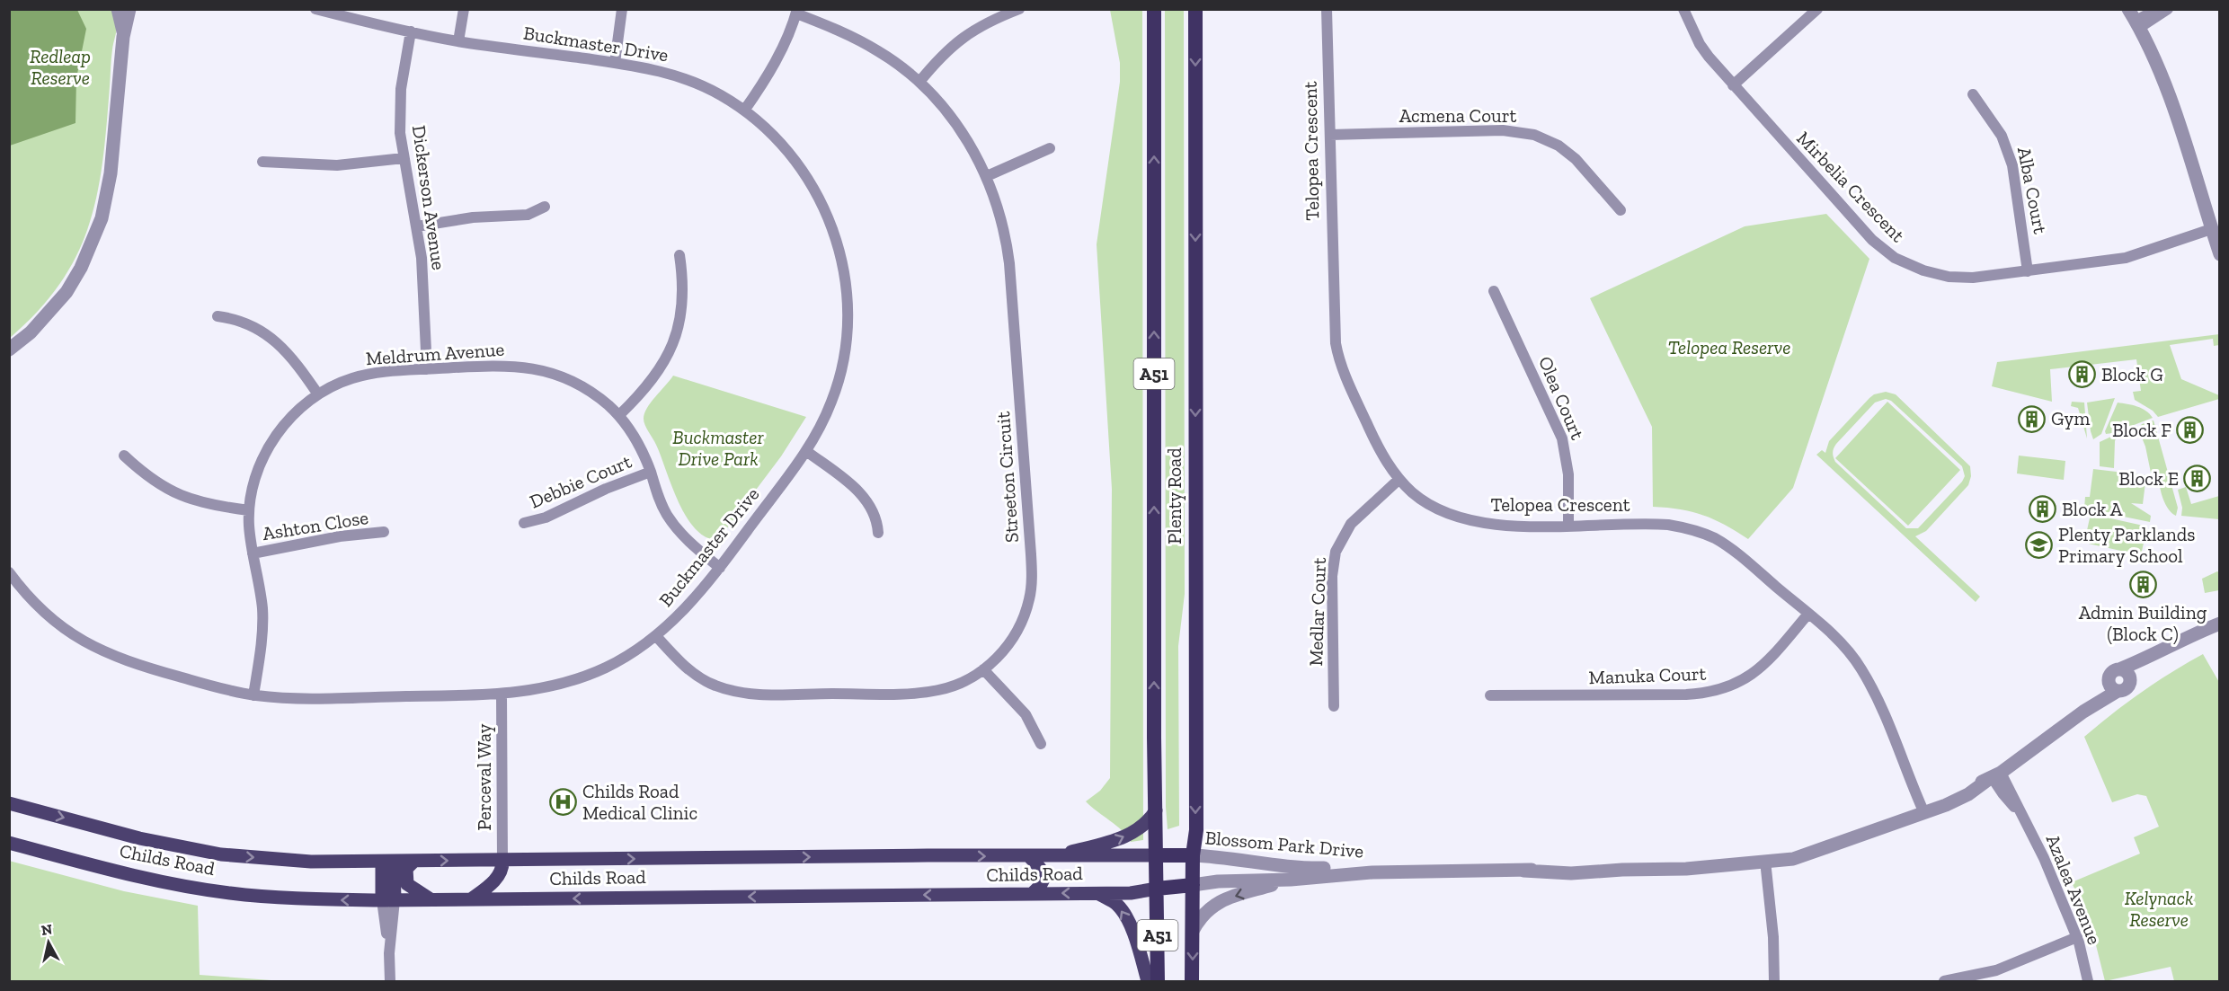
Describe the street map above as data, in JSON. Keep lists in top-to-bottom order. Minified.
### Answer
{"streets":{"highway":["A51","Plenty Road","Childs Road"],"street":["Buckmaster Drive","Acmena Court","Telopea Crescent","Mirbelia Crescent","Alba Court","Dickerson Avenue","Meldrum Avenue","Olea Court","Streeton Circuit","Debbie Court","Ashton Close","Medlar Court","Manuka Court","Perceval Way","Blossom Park Drive","Azalea Avenue"]},"crossings":[["Buckmaster Drive","Dickerson Avenue"],["Buckmaster Drive","Meldrum Avenue"],["Buckmaster Drive","Streeton Circuit"],["Buckmaster Drive","Perceval Way"],["Acmena Court","Telopea Crescent"],["Telopea Crescent","Olea Court"],["Telopea Crescent","Medlar Court"],["Telopea Crescent","Manuka Court"],["Telopea Crescent","Blossom Park Drive"],["Mirbelia Crescent","Alba Court"],["Dickerson Avenue","Meldrum Avenue"],["Meldrum Avenue","Debbie Court"],["Meldrum Avenue","Ashton Close"],["Plenty Road","Blossom Park Drive"],["Plenty Road","Childs Road"],["Perceval Way","Childs Road"],["Blossom Park Drive","Childs Road"],["Blossom Park Drive","Azalea Avenue"]],"parks":["Redleap Reserve","Telopea Reserve","Buckmaster Drive Park","Kelynack Reserve"],"places":{"building":["Block G","Gym","Block F","Block E","Block A","Admin Building (Block C)"],"school or university":["Plenty Parklands Primary School"],"hospital":["Childs Road Medical Clinic"]},"north":"top"}
